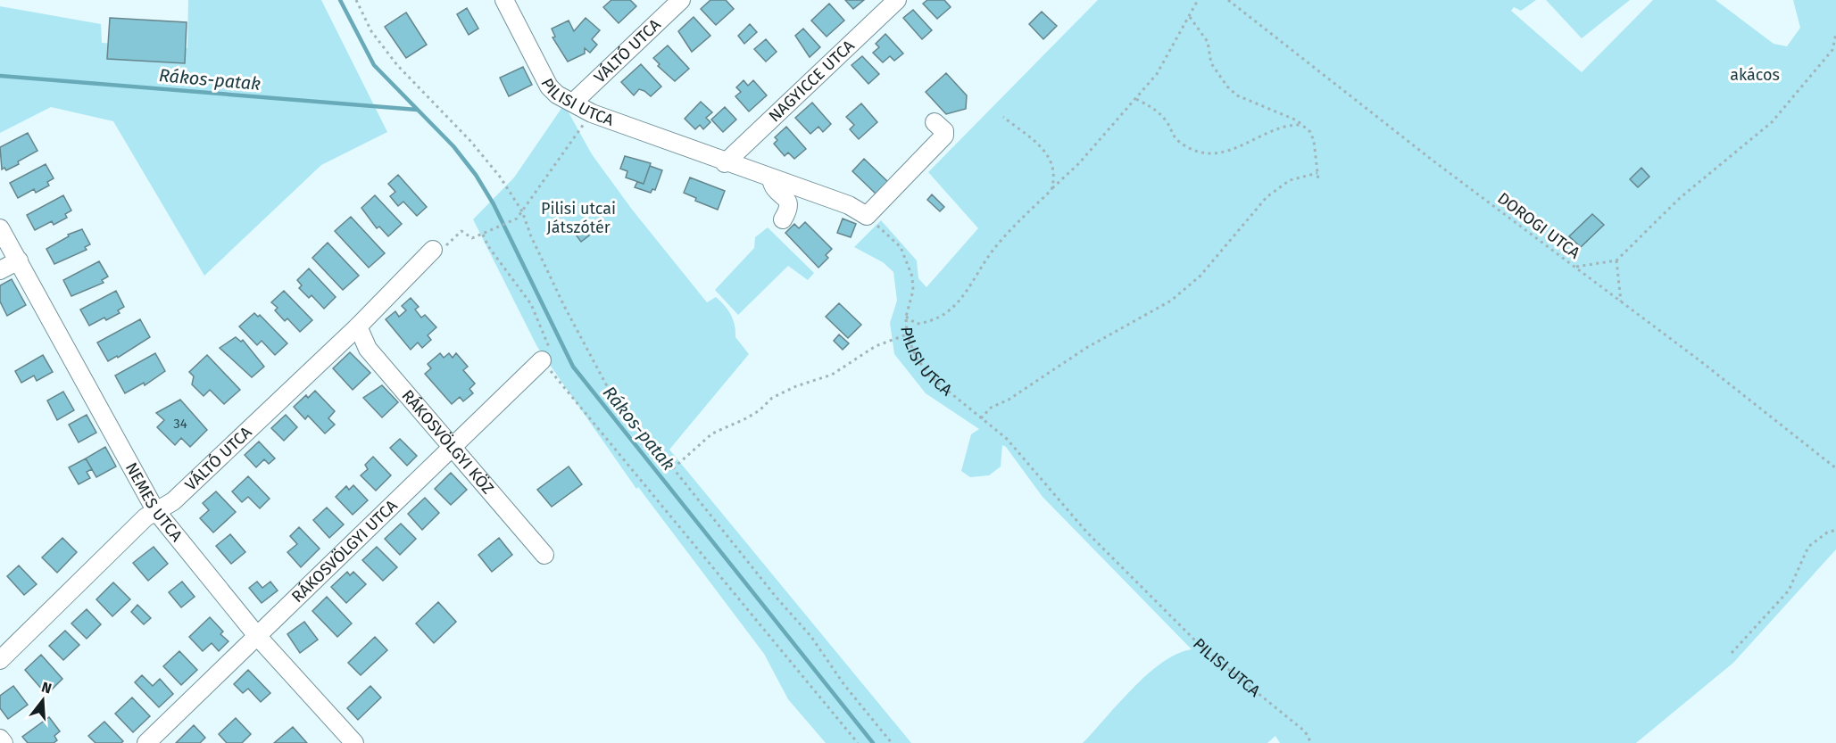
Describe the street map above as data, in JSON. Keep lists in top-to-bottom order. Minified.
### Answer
{"streets":{"street":["VÁLTÓ UTCA","NAGYICCE UTCA","PILISI UTCA","RÁKOSVÖLGYI KÖZ","NEMES UTCA","RÁKOSVÖLGYI UTCA"],"path":["DOROGI UTCA"]},"crossings":[["VÁLTÓ UTCA","PILISI UTCA"],["VÁLTÓ UTCA","RÁKOSVÖLGYI KÖZ"],["VÁLTÓ UTCA","NEMES UTCA"],["NAGYICCE UTCA","PILISI UTCA"],["RÁKOSVÖLGYI KÖZ","RÁKOSVÖLGYI UTCA"],["NEMES UTCA","RÁKOSVÖLGYI UTCA"]],"water":["Rákos-patak"],"parks":["akácos","Pilisi utcai Játszótér"],"house_numbers":["34"],"north":"top"}
